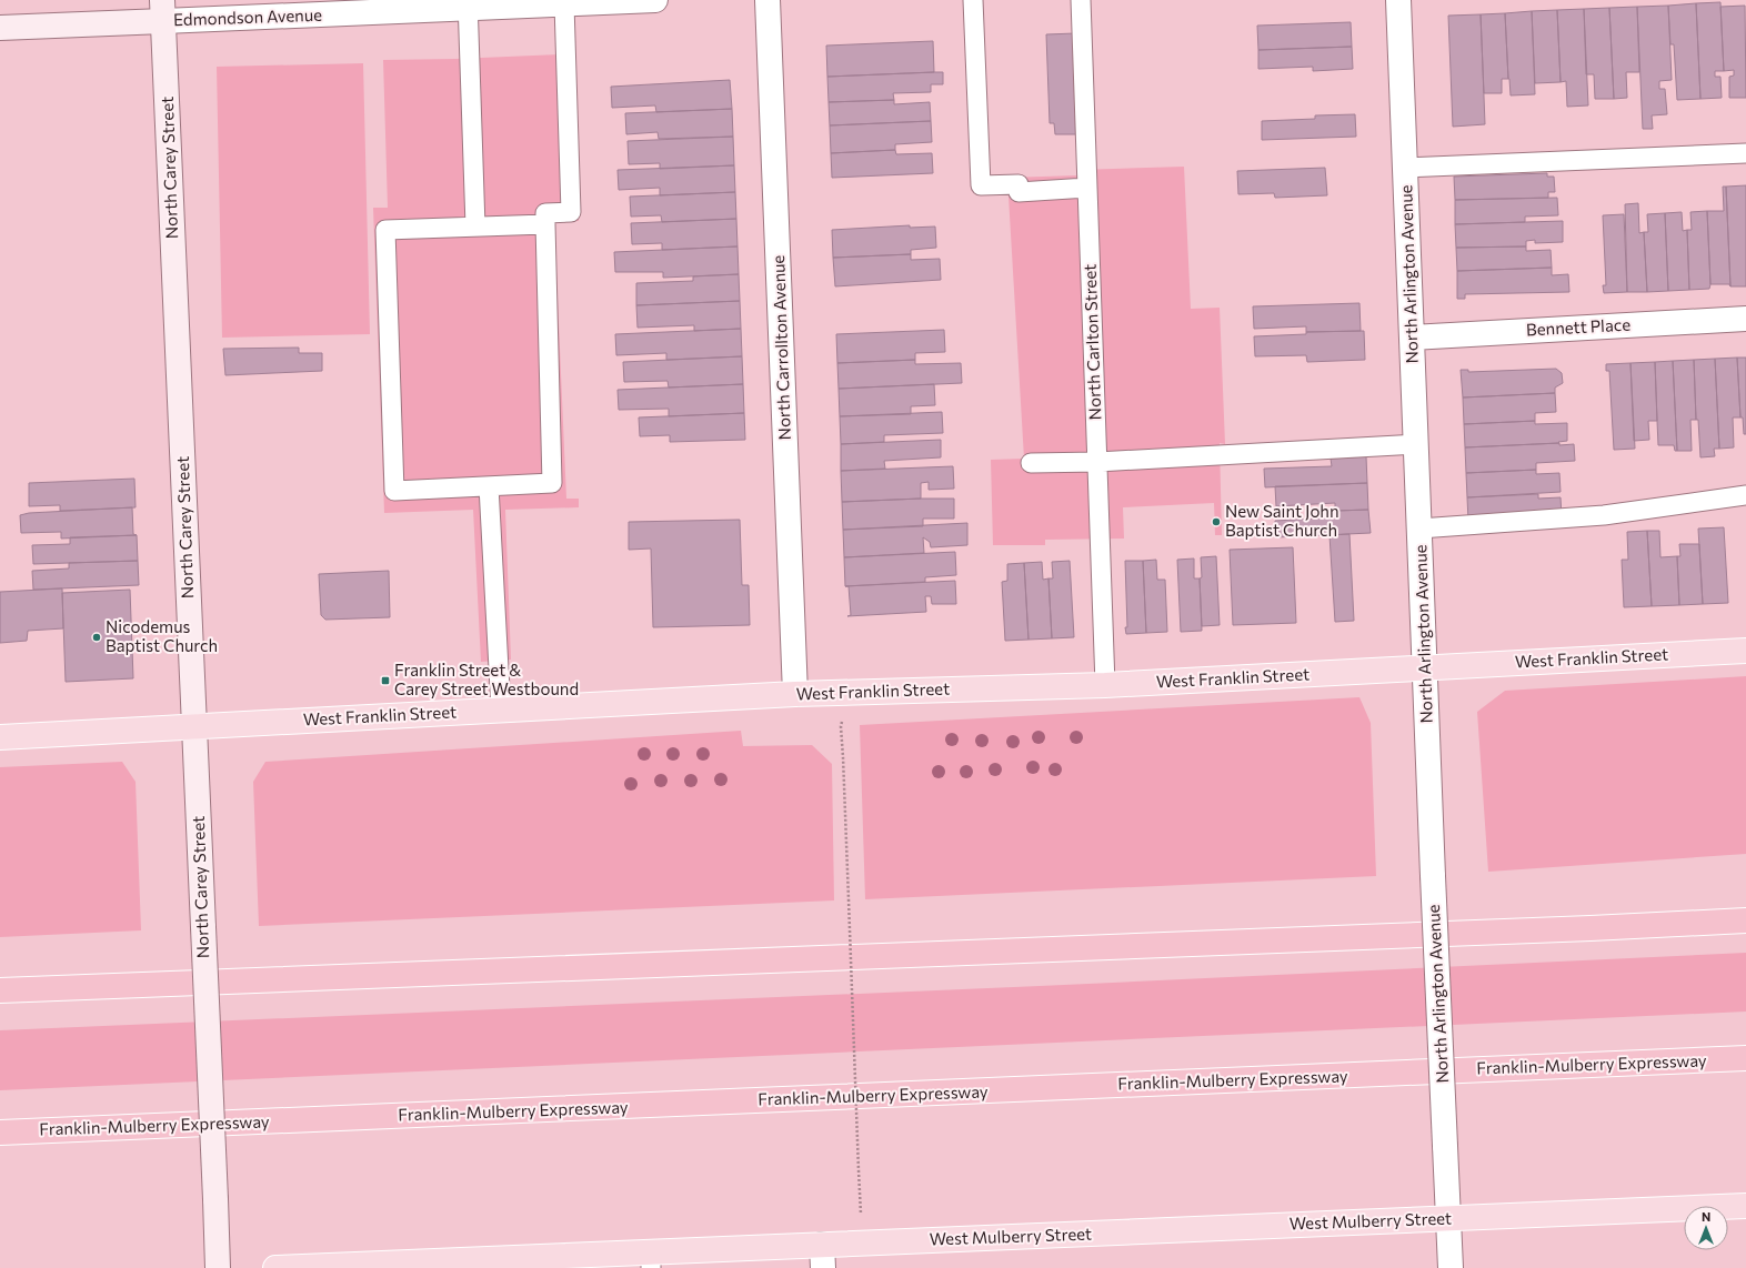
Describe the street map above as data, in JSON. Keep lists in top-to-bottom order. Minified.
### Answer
{"streets":{"highway":["Franklin-Mulberry Expressway"],"main road":["Edmondson Avenue","North Carey Street","West Franklin Street","West Mulberry Street"],"street":["North Arlington Avenue","Bennett Place","North Carrollton Avenue"],"lane":["North Carlton Street"]},"crossings":[["Edmondson Avenue","North Carey Street"],["North Carey Street","West Franklin Street"],["North Arlington Avenue","Bennett Place"],["North Arlington Avenue","West Franklin Street"],["North Arlington Avenue","West Mulberry Street"],["North Carlton Street","West Franklin Street"],["North Carrollton Avenue","West Franklin Street"]],"places":{"other":["New Saint John Baptist Church","Nicodemus Baptist Church"],"transit":["Franklin Street & Carey Street Westbound"]},"north":"top"}
